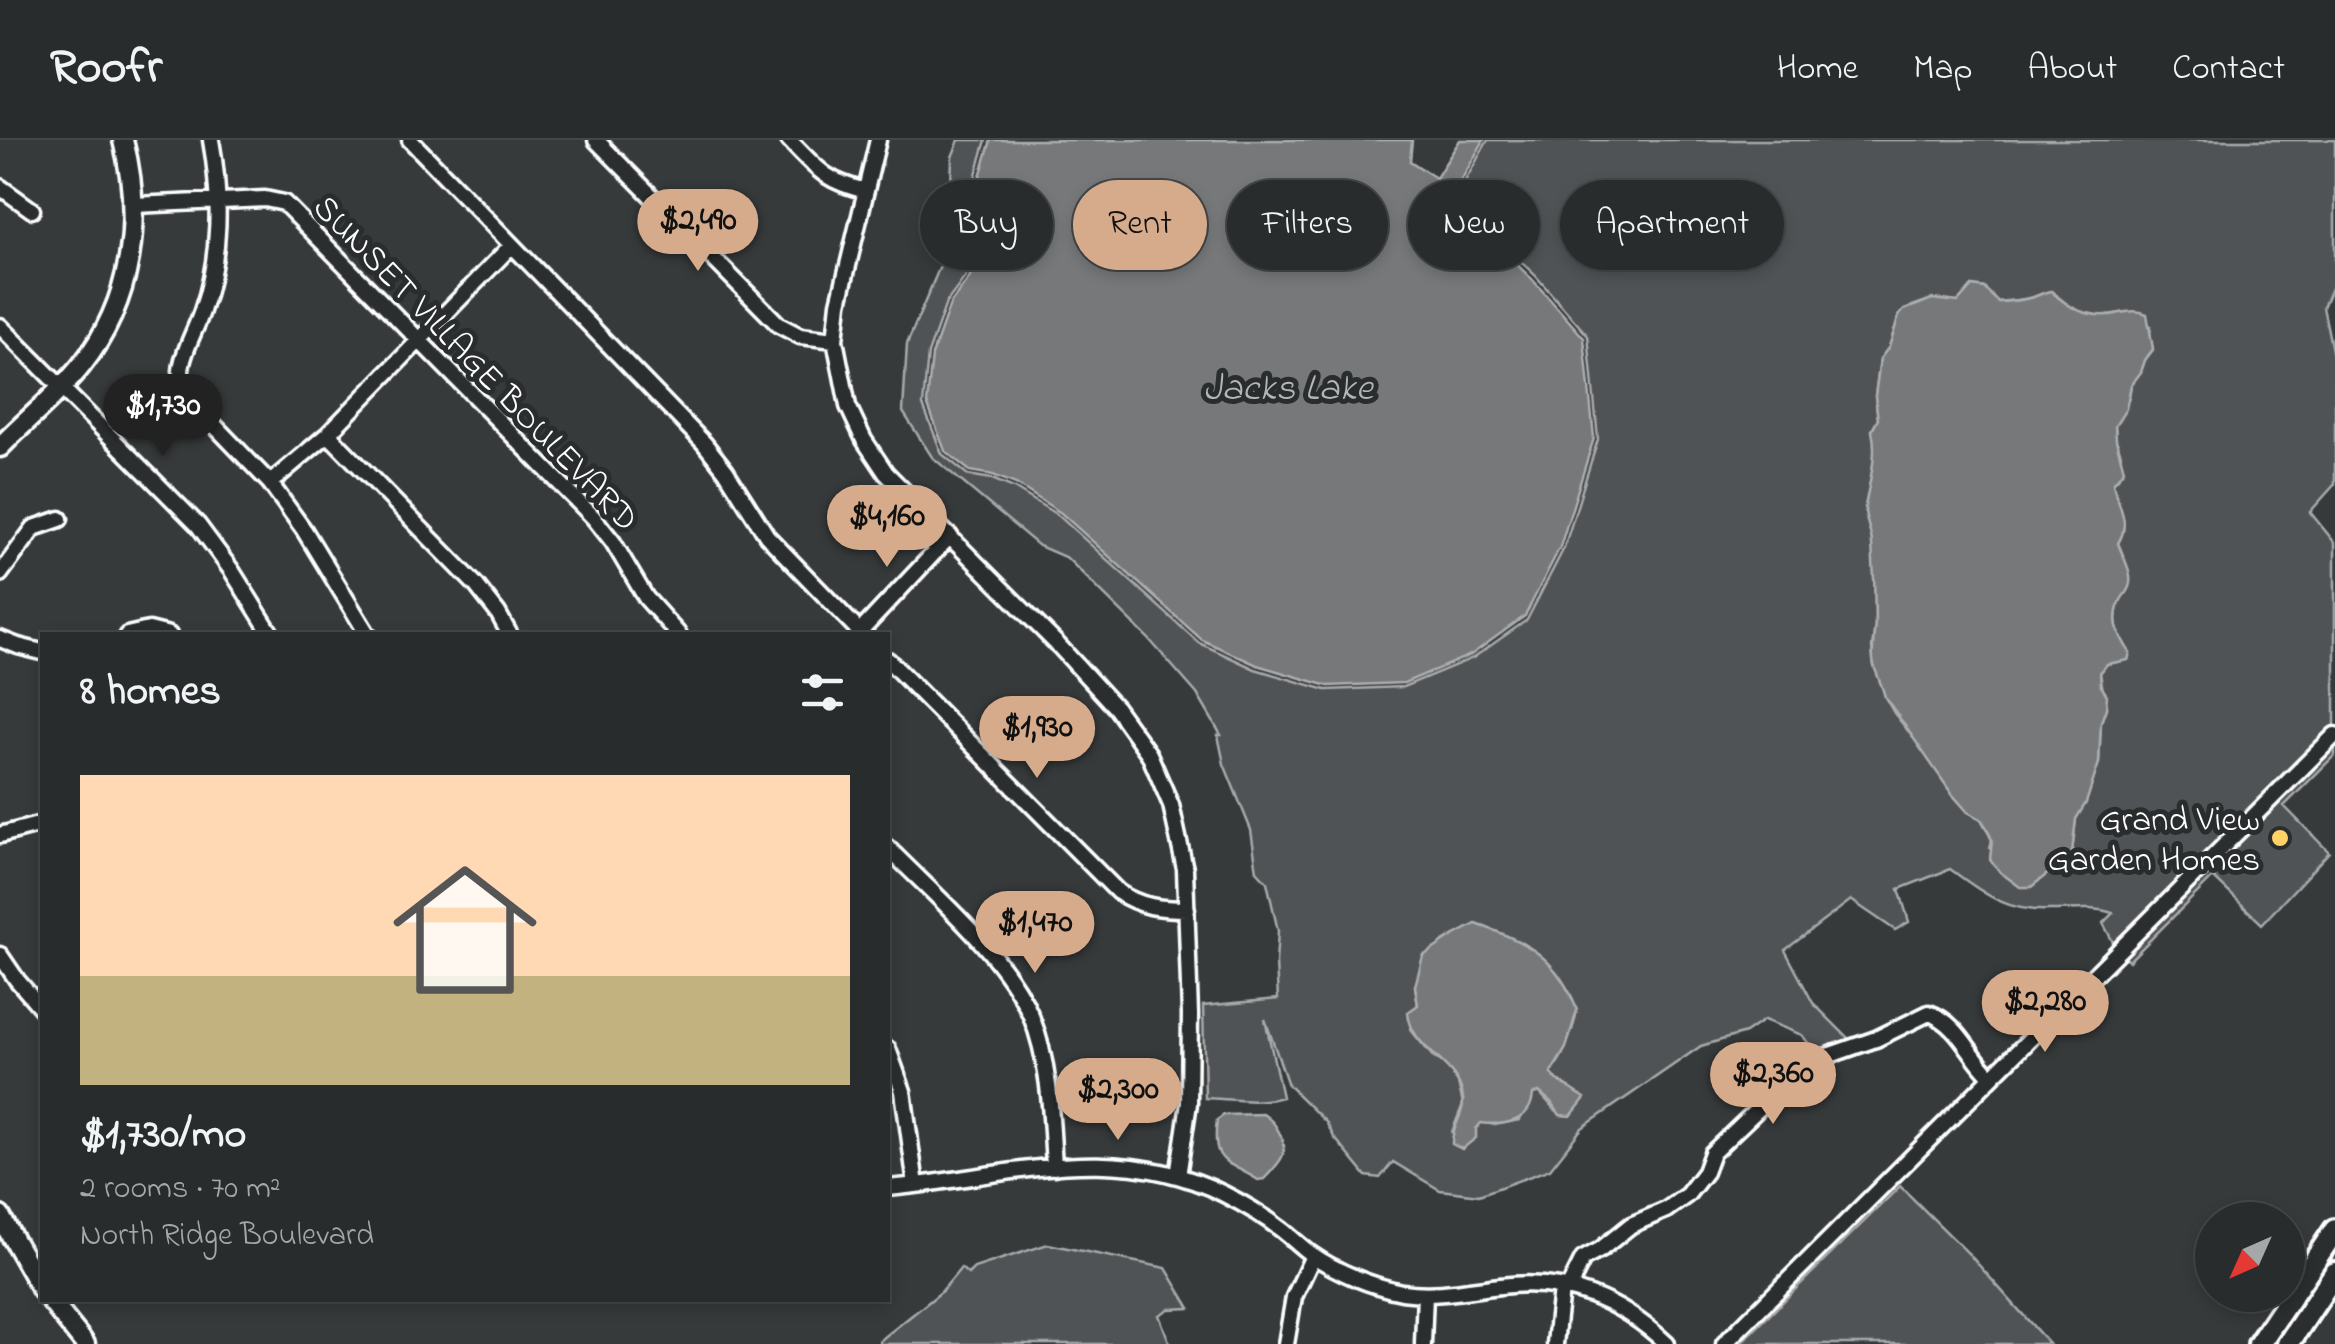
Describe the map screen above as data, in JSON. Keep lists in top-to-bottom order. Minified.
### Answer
{"streets":{"street":["SUNSET VILLAGE BOULEVARD"]},"water":["Jacks Lake"],"places":["Grand View Garden Homes"],"north":"bottom left","page":{"header":"Roofr","nav":["Home","Map","About","Contact"],"chip":["Buy","Rent","Filters","New","Apartment"],"price":["$2,490","$1,730","$4,160","$1,930","$1,470","$2,280","$2,360","$2,300"],"heading":"8 homes","list":[{"name":"$1,730/mo","note":"2 rooms · 70 m² · North Ridge Boulevard"}]}}
